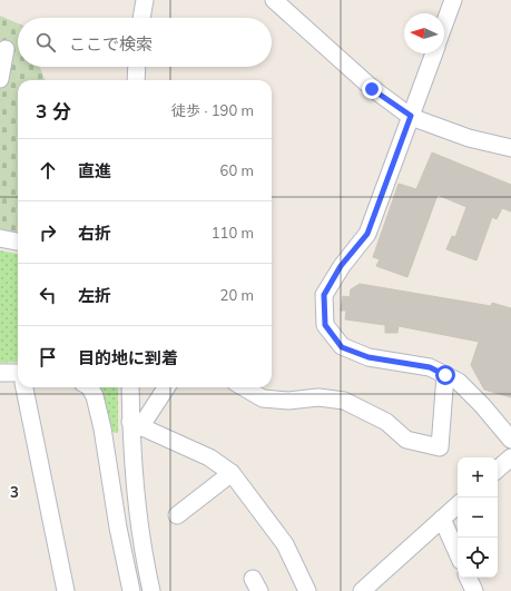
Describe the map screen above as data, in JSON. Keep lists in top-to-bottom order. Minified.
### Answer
{"north":"left","page":{"search":"ここで検索","heading":["3 分","徒歩 · 190 m"],"list":[["直進","60 m"],["右折","110 m"],["左折","20 m"],"目的地に到着"],"map_buttons":["+","−"]},"grid":{"rows":["3"]}}
